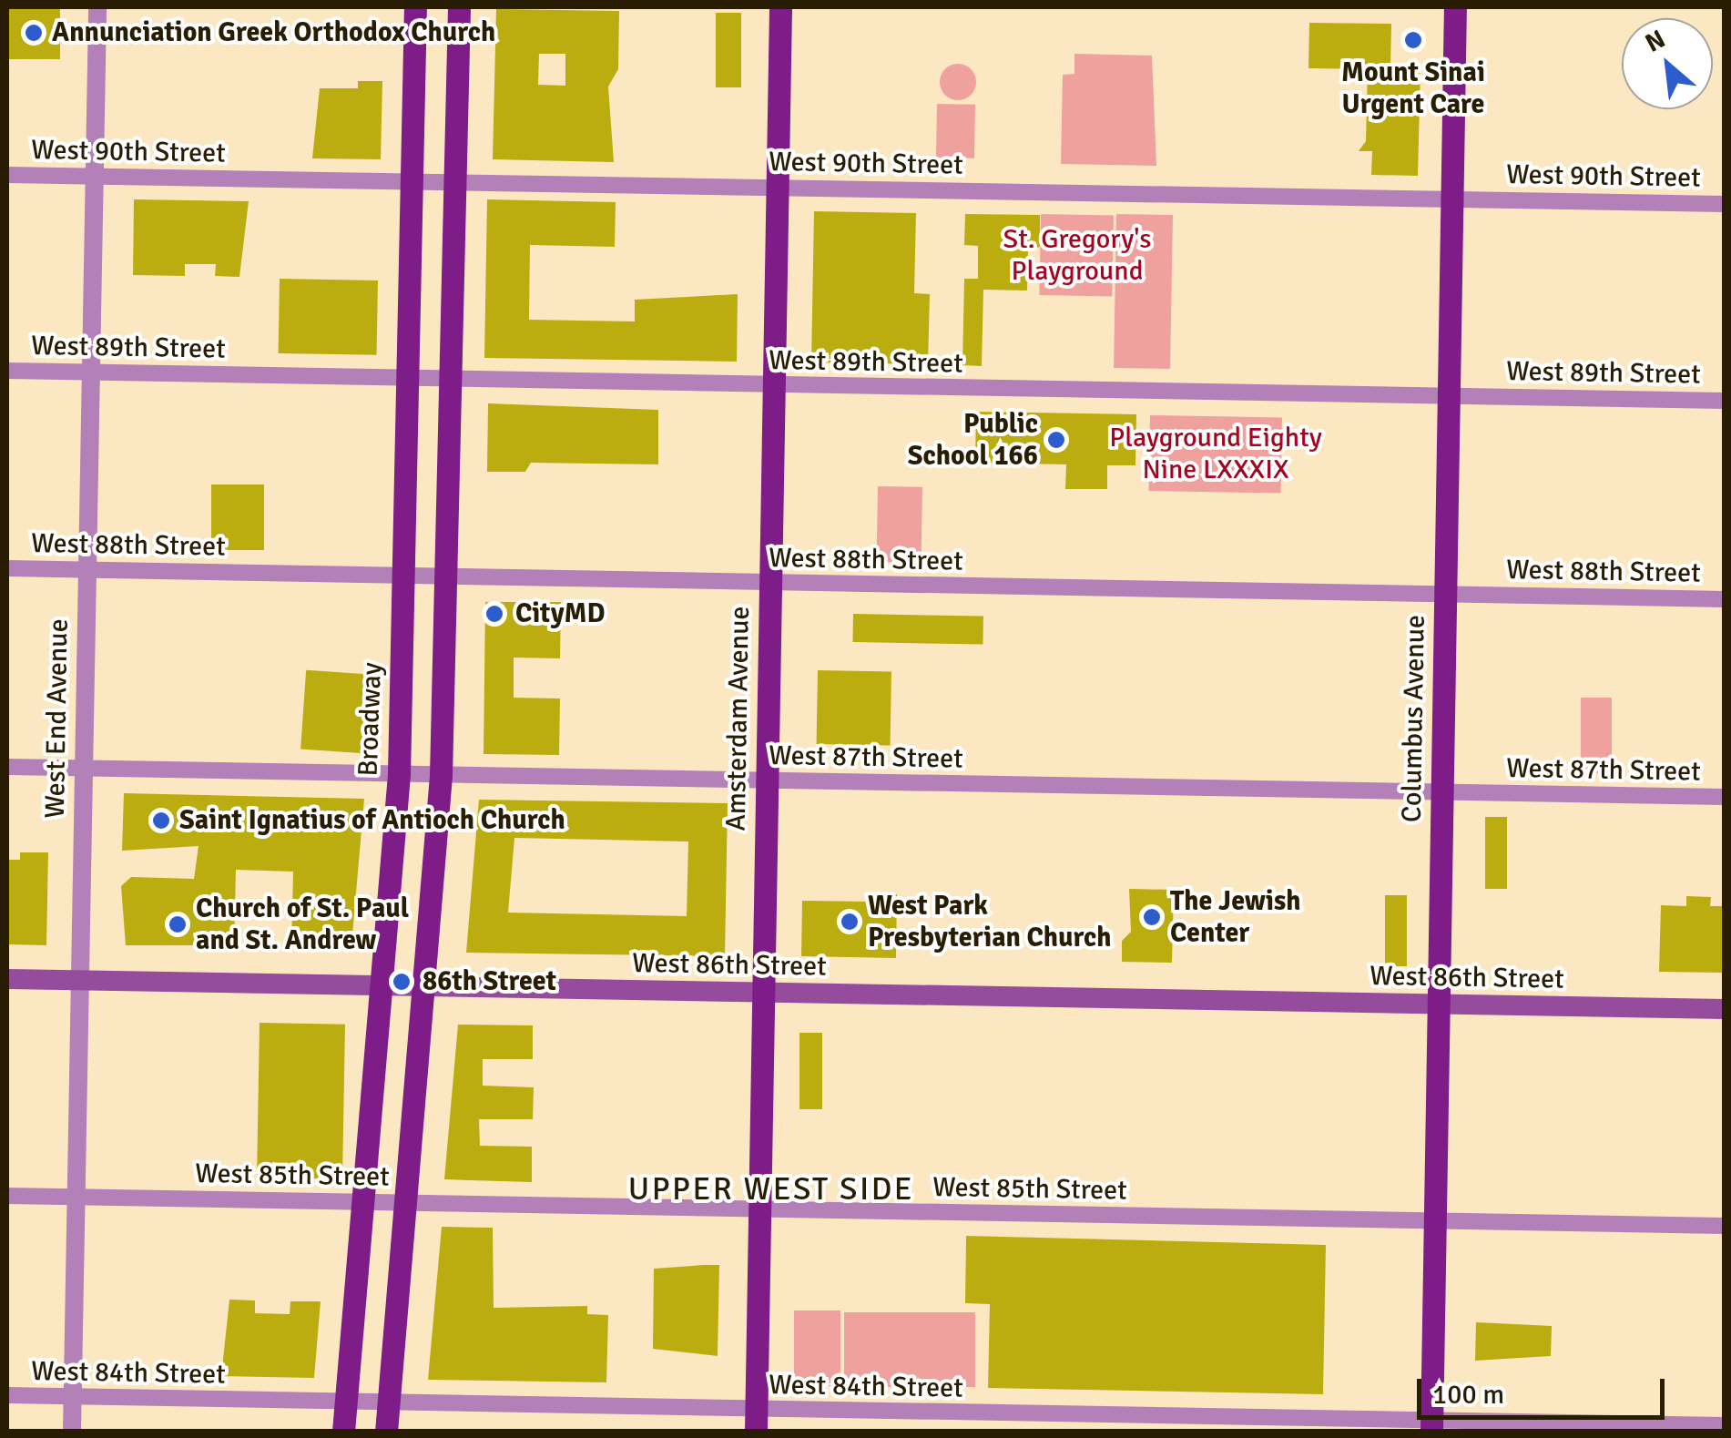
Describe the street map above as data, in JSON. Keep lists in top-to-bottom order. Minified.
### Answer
{"streets":{"main road":["Amsterdam Avenue","Columbus Avenue","Broadway","West 86th Street"],"street":["West 90th Street","West 89th Street","West 88th Street","West End Avenue","West 87th Street","West 85th Street","West 84th Street"]},"crossings":[["West 90th Street","West End Avenue"],["West 90th Street","Amsterdam Avenue"],["West 90th Street","Columbus Avenue"],["West 90th Street","Broadway"],["West 89th Street","West End Avenue"],["West 89th Street","Amsterdam Avenue"],["West 89th Street","Columbus Avenue"],["West 89th Street","Broadway"],["West 88th Street","West End Avenue"],["West 88th Street","Amsterdam Avenue"],["West 88th Street","Columbus Avenue"],["West 88th Street","Broadway"],["West End Avenue","West 87th Street"],["West End Avenue","West 86th Street"],["West End Avenue","West 85th Street"],["West End Avenue","West 84th Street"],["Amsterdam Avenue","West 87th Street"],["Amsterdam Avenue","West 86th Street"],["Amsterdam Avenue","West 85th Street"],["Amsterdam Avenue","West 84th Street"],["Columbus Avenue","West 87th Street"],["Columbus Avenue","West 86th Street"],["Columbus Avenue","West 85th Street"],["Columbus Avenue","West 84th Street"],["Broadway","West 87th Street"],["Broadway","West 86th Street"],["Broadway","West 85th Street"],["Broadway","West 84th Street"]],"districts":["UPPER WEST SIDE"],"parks":["St. Gregory's Playground","Playground Eighty Nine LXXXIX"],"places":["Annunciation Greek Orthodox Church","Mount Sinai Urgent Care","Public School 166","CityMD","Saint Ignatius of Antioch Church","The Jewish Center","West Park Presbyterian Church","Church of St. Paul and St. Andrew","86th Street"],"scale_bar":"100 m","north":"top left"}
